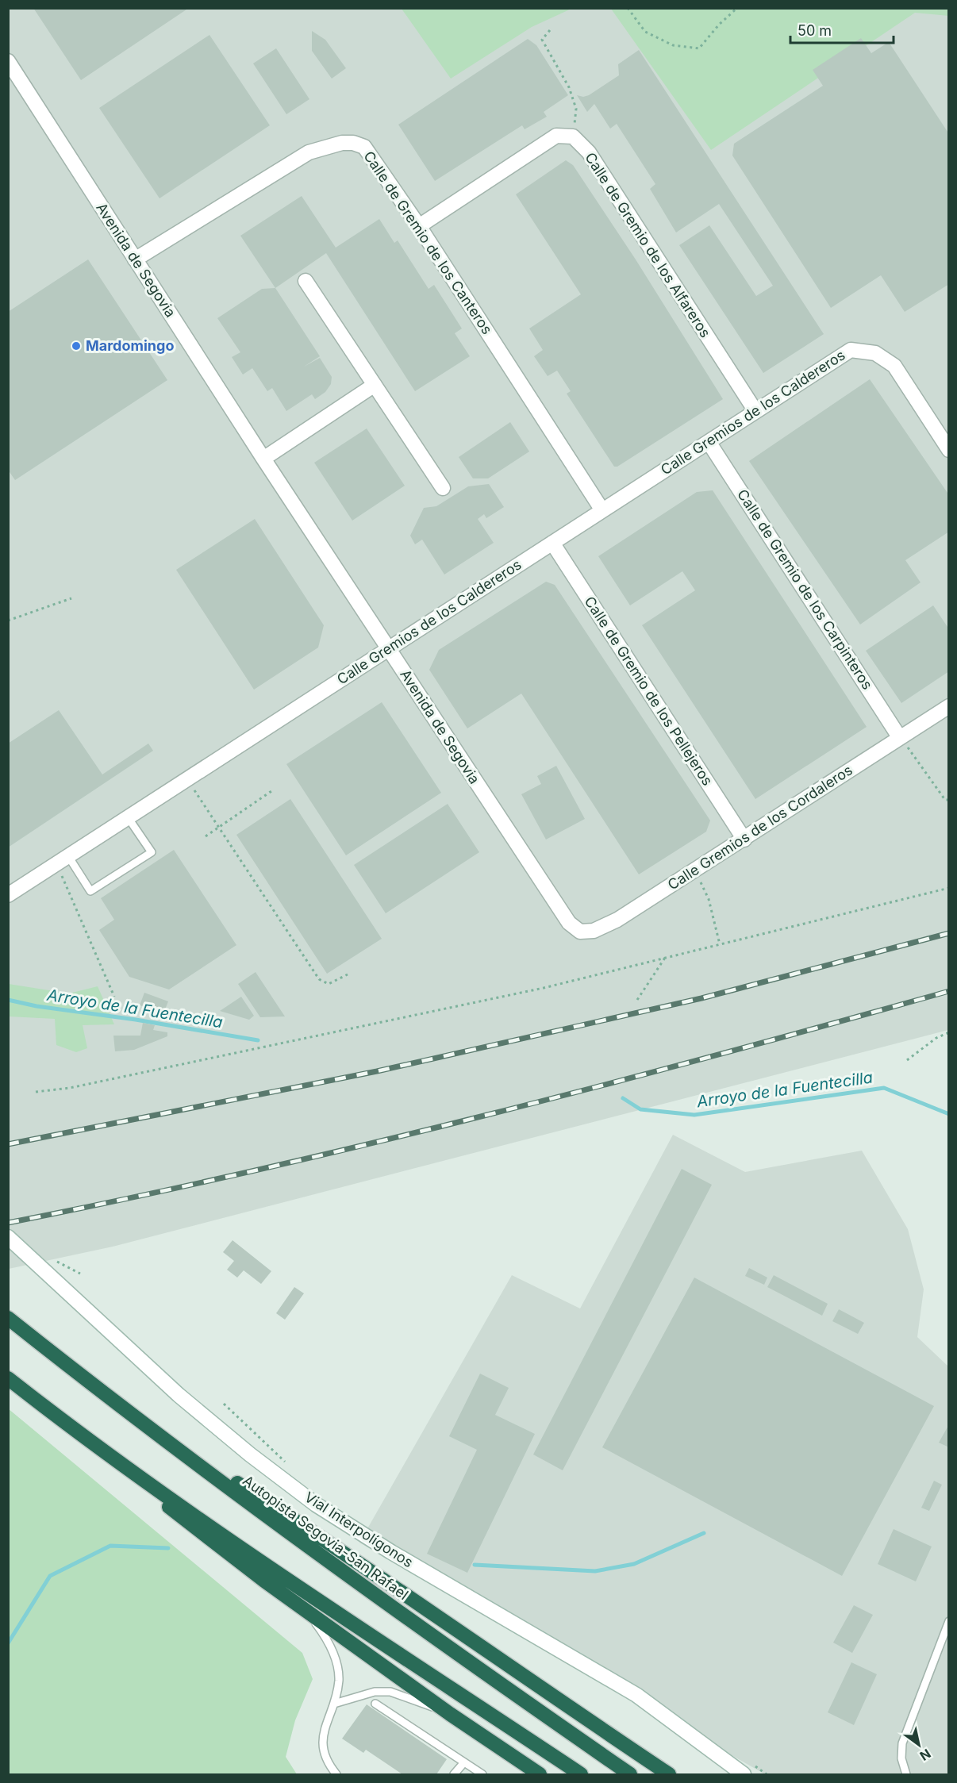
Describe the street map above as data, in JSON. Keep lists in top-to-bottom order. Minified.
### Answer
{"streets":{"highway":["Autopista Segovia-San Rafael"],"street":["Calle de Gremio de los Canteros","Calle de Gremio de los Alfareros","Avenida de Segovia","Calle Gremios de los Caldereros","Calle de Gremio de los Carpinteros","Calle de Gremio de los Pellejeros","Calle Gremios de los Cordaleros","Vial Interpolígonos"]},"crossings":[["Calle de Gremio de los Canteros","Avenida de Segovia"],["Calle de Gremio de los Canteros","Calle Gremios de los Caldereros"],["Calle de Gremio de los Alfareros","Calle Gremios de los Caldereros"],["Avenida de Segovia","Calle Gremios de los Caldereros"],["Avenida de Segovia","Calle Gremios de los Cordaleros"],["Calle Gremios de los Caldereros","Calle de Gremio de los Carpinteros"],["Calle Gremios de los Caldereros","Calle de Gremio de los Pellejeros"],["Calle de Gremio de los Carpinteros","Calle Gremios de los Cordaleros"],["Calle de Gremio de los Pellejeros","Calle Gremios de los Cordaleros"]],"water":["Arroyo de la Fuentecilla"],"places":["Mardomingo"],"scale_bar":"50 m","north":"bottom right"}
